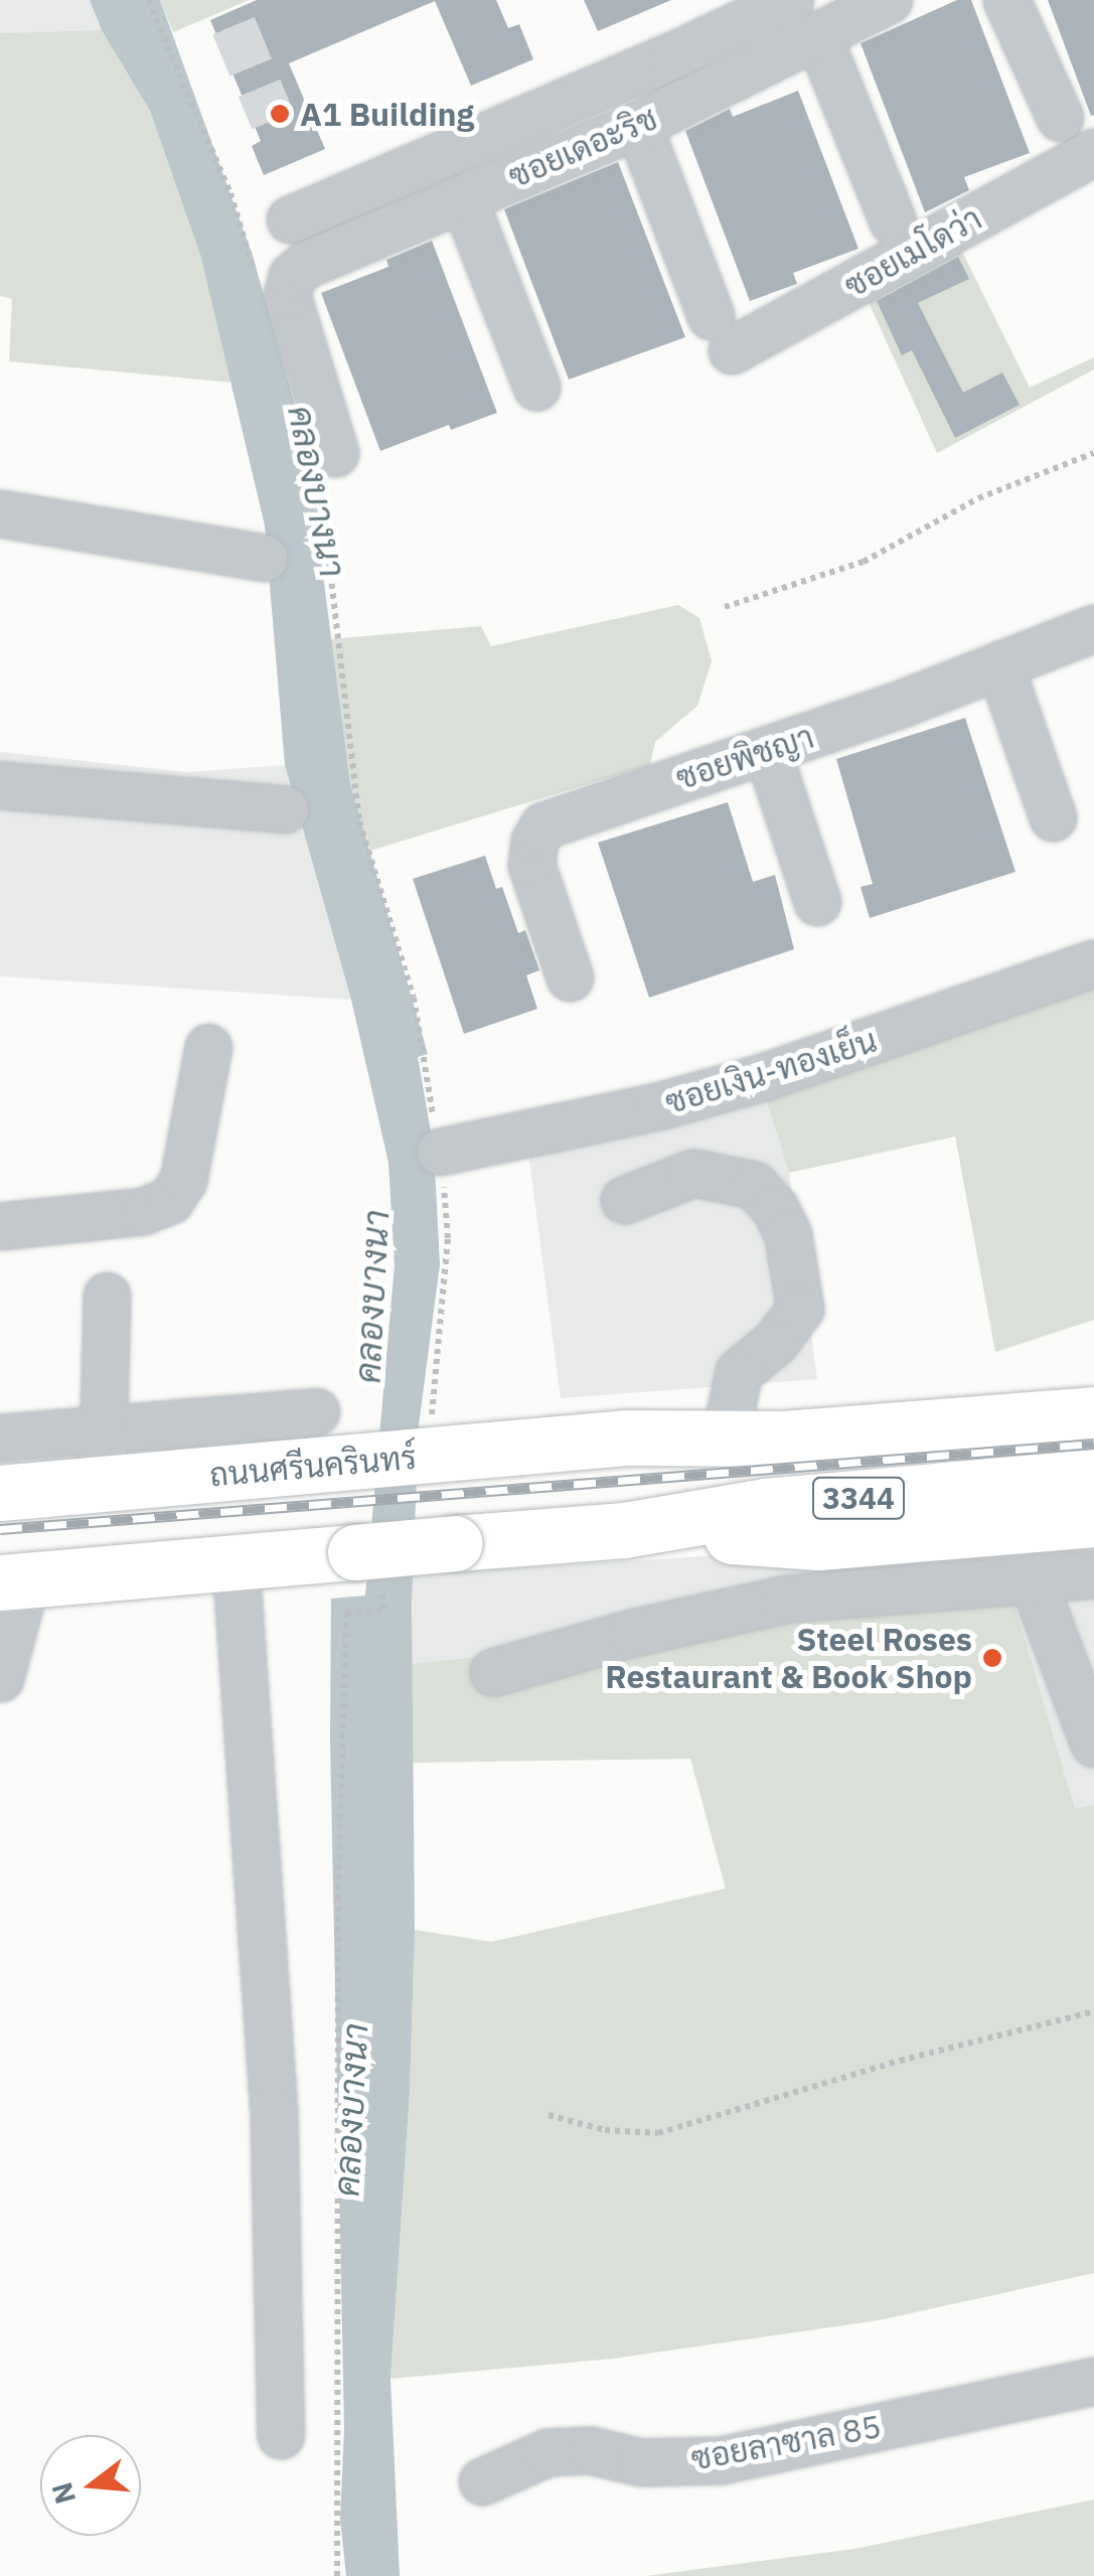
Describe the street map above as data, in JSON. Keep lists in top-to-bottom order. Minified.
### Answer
{"streets":{"main road":["ถนนศรีนครินทร์","3344"],"street":["ซอยเดอะริช","ซอยเมโดว่า","ซอยพิชญา","ซอยเงิน-ทองเย็น","ซอยลาซาล 85"]},"crossings":[["ซอยเดอะริช","ซอยเมโดว่า"]],"water":["คลองบางนา"],"places":["A1 Building","Steel Roses Restaurant & Book Shop"],"north":"left"}
